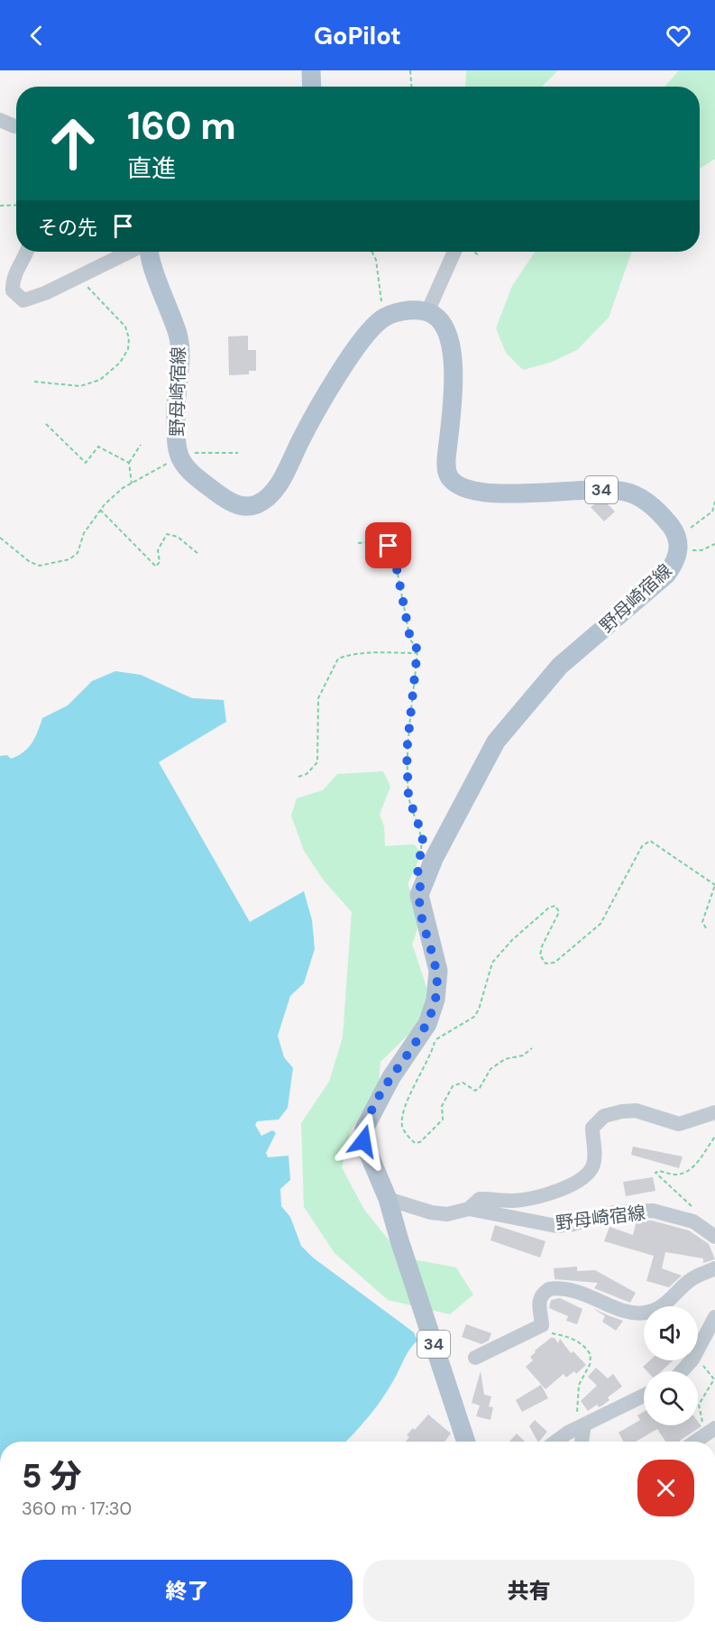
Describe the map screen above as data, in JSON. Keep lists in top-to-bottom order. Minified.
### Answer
{"streets":{"main road":["野母崎宿線","34"]},"crossings":[["野母崎宿線","34"]],"page":{"header":"GoPilot","turn":["160 m","直進"],"then":"その先","heading":["5 分","360 m · 17:30"],"buttons":["終了","共有"]}}
